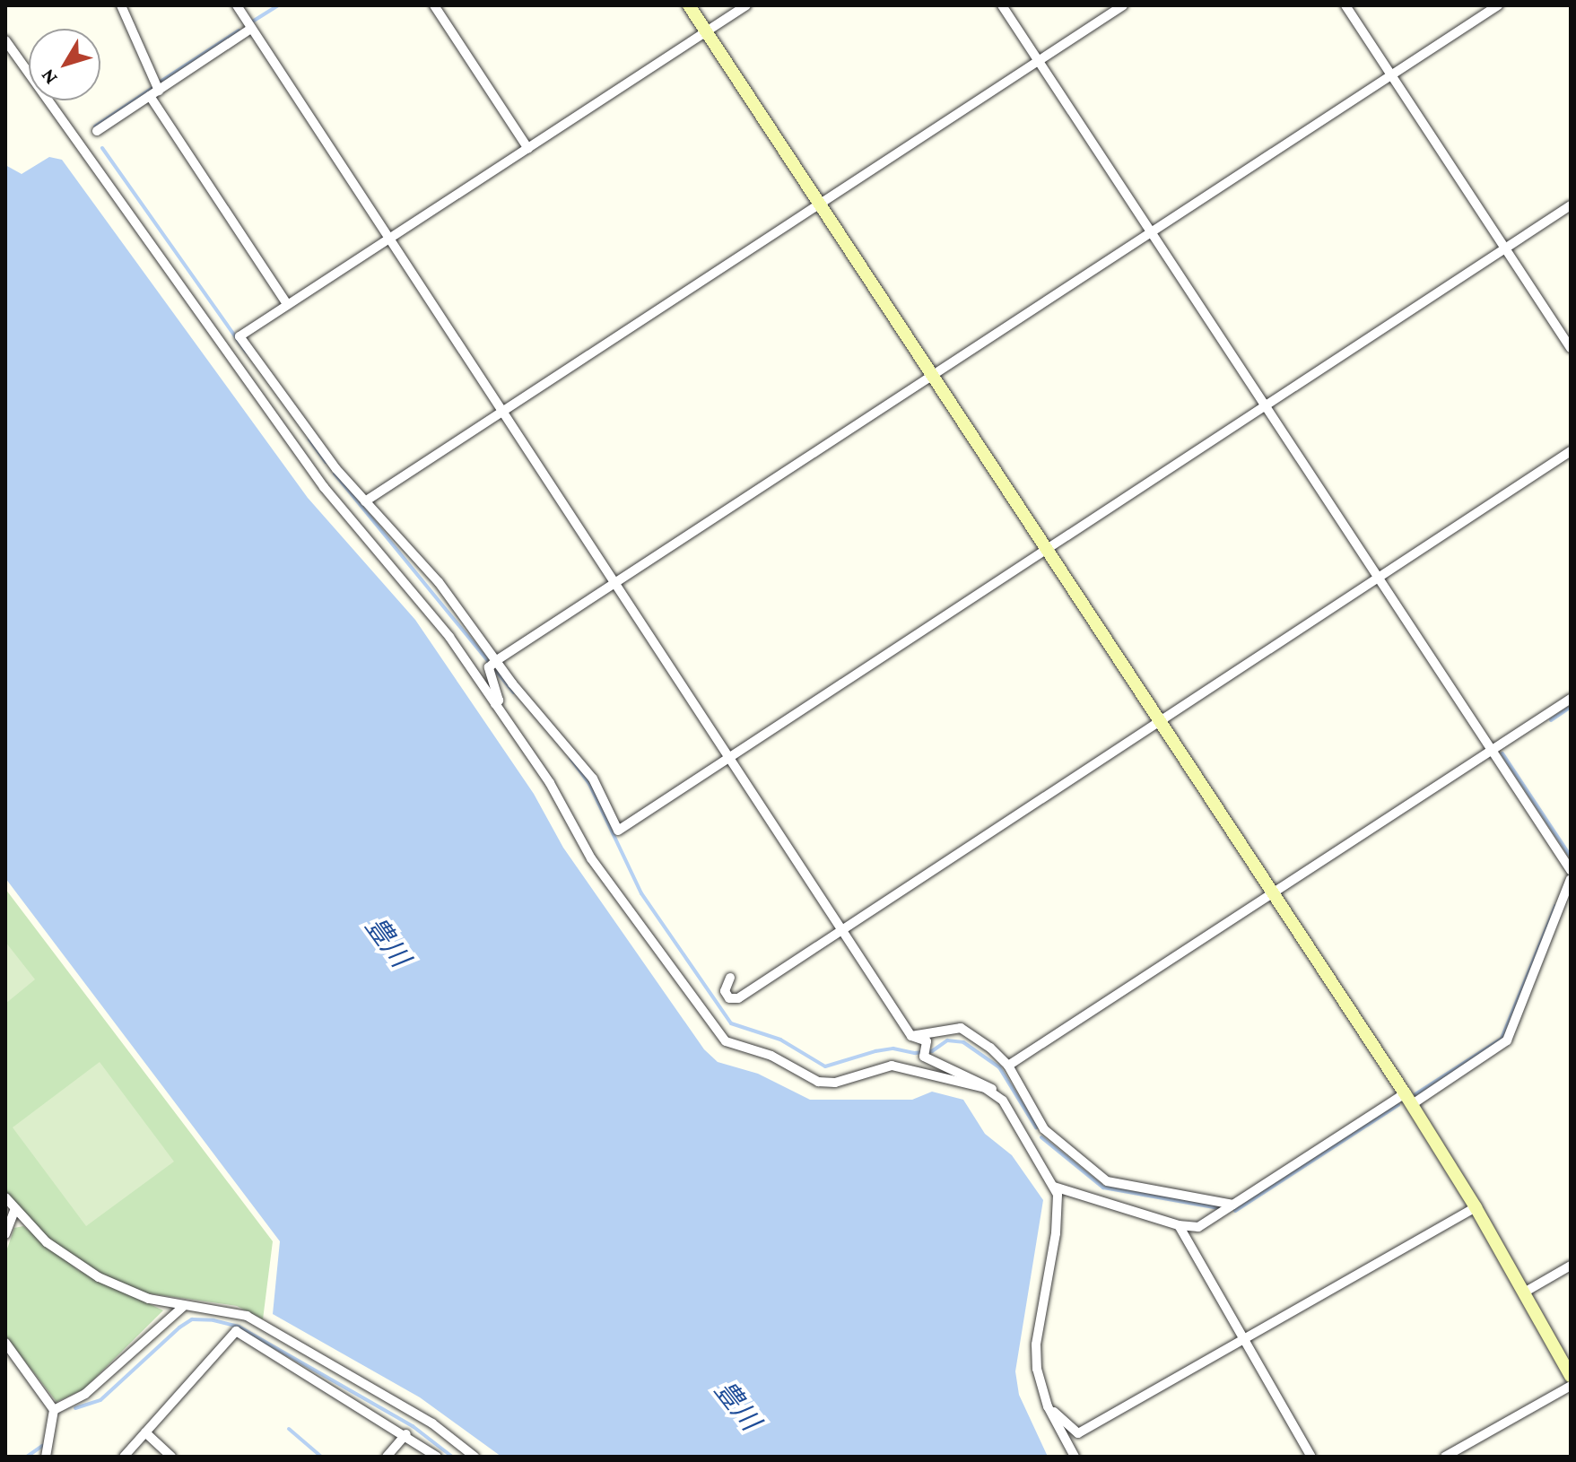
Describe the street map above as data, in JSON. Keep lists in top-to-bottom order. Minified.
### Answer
{"water":["豊川"],"north":"bottom left"}
